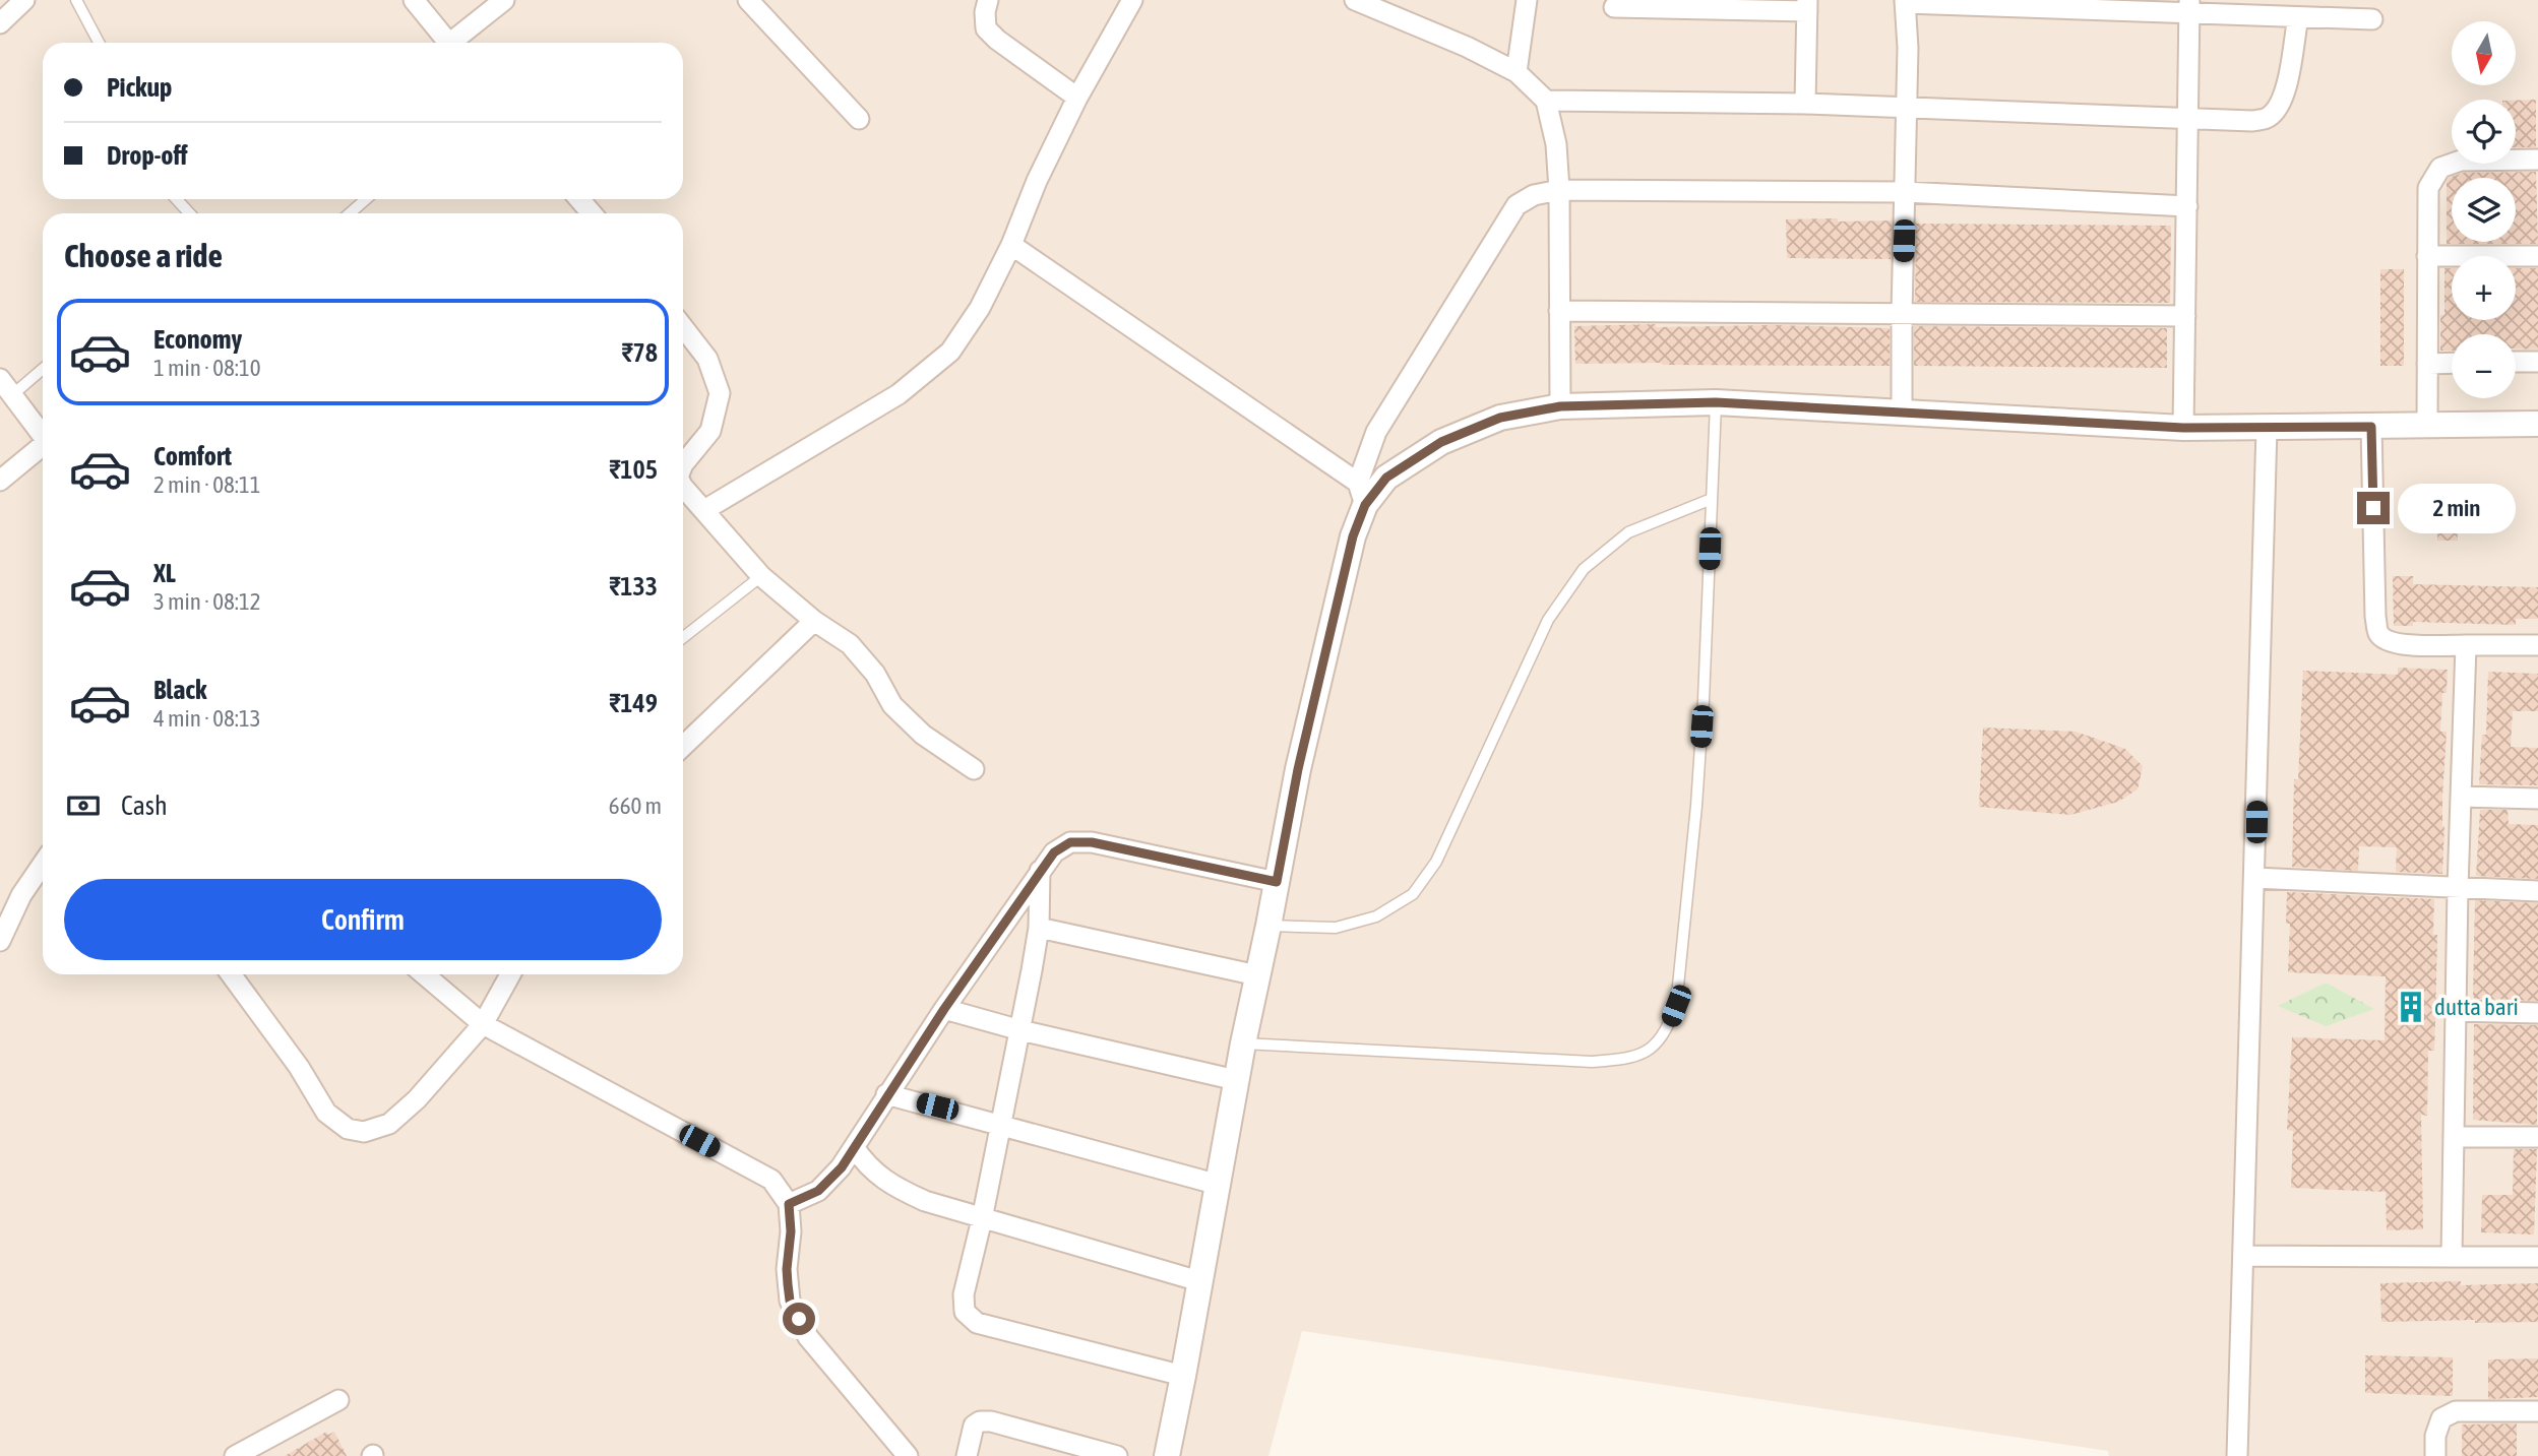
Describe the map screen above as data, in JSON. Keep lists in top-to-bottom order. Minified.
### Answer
{"places":{"building":["dutta bari"]},"north":"bottom","page":{"map_buttons":["+","−"],"banner":["Pickup","Drop-off"],"heading":"Choose a ride","list":[{"name":"Economy","note":"1 min · 08:10","value":"₹78"},{"name":"Comfort","note":"2 min · 08:11","value":"₹105"},{"name":"XL","note":"3 min · 08:12","value":"₹133"},{"name":"Black","note":"4 min · 08:13","value":"₹149"}],"bubble":"2 min","pay":["Cash","660 m"],"buttons":"Confirm"}}
